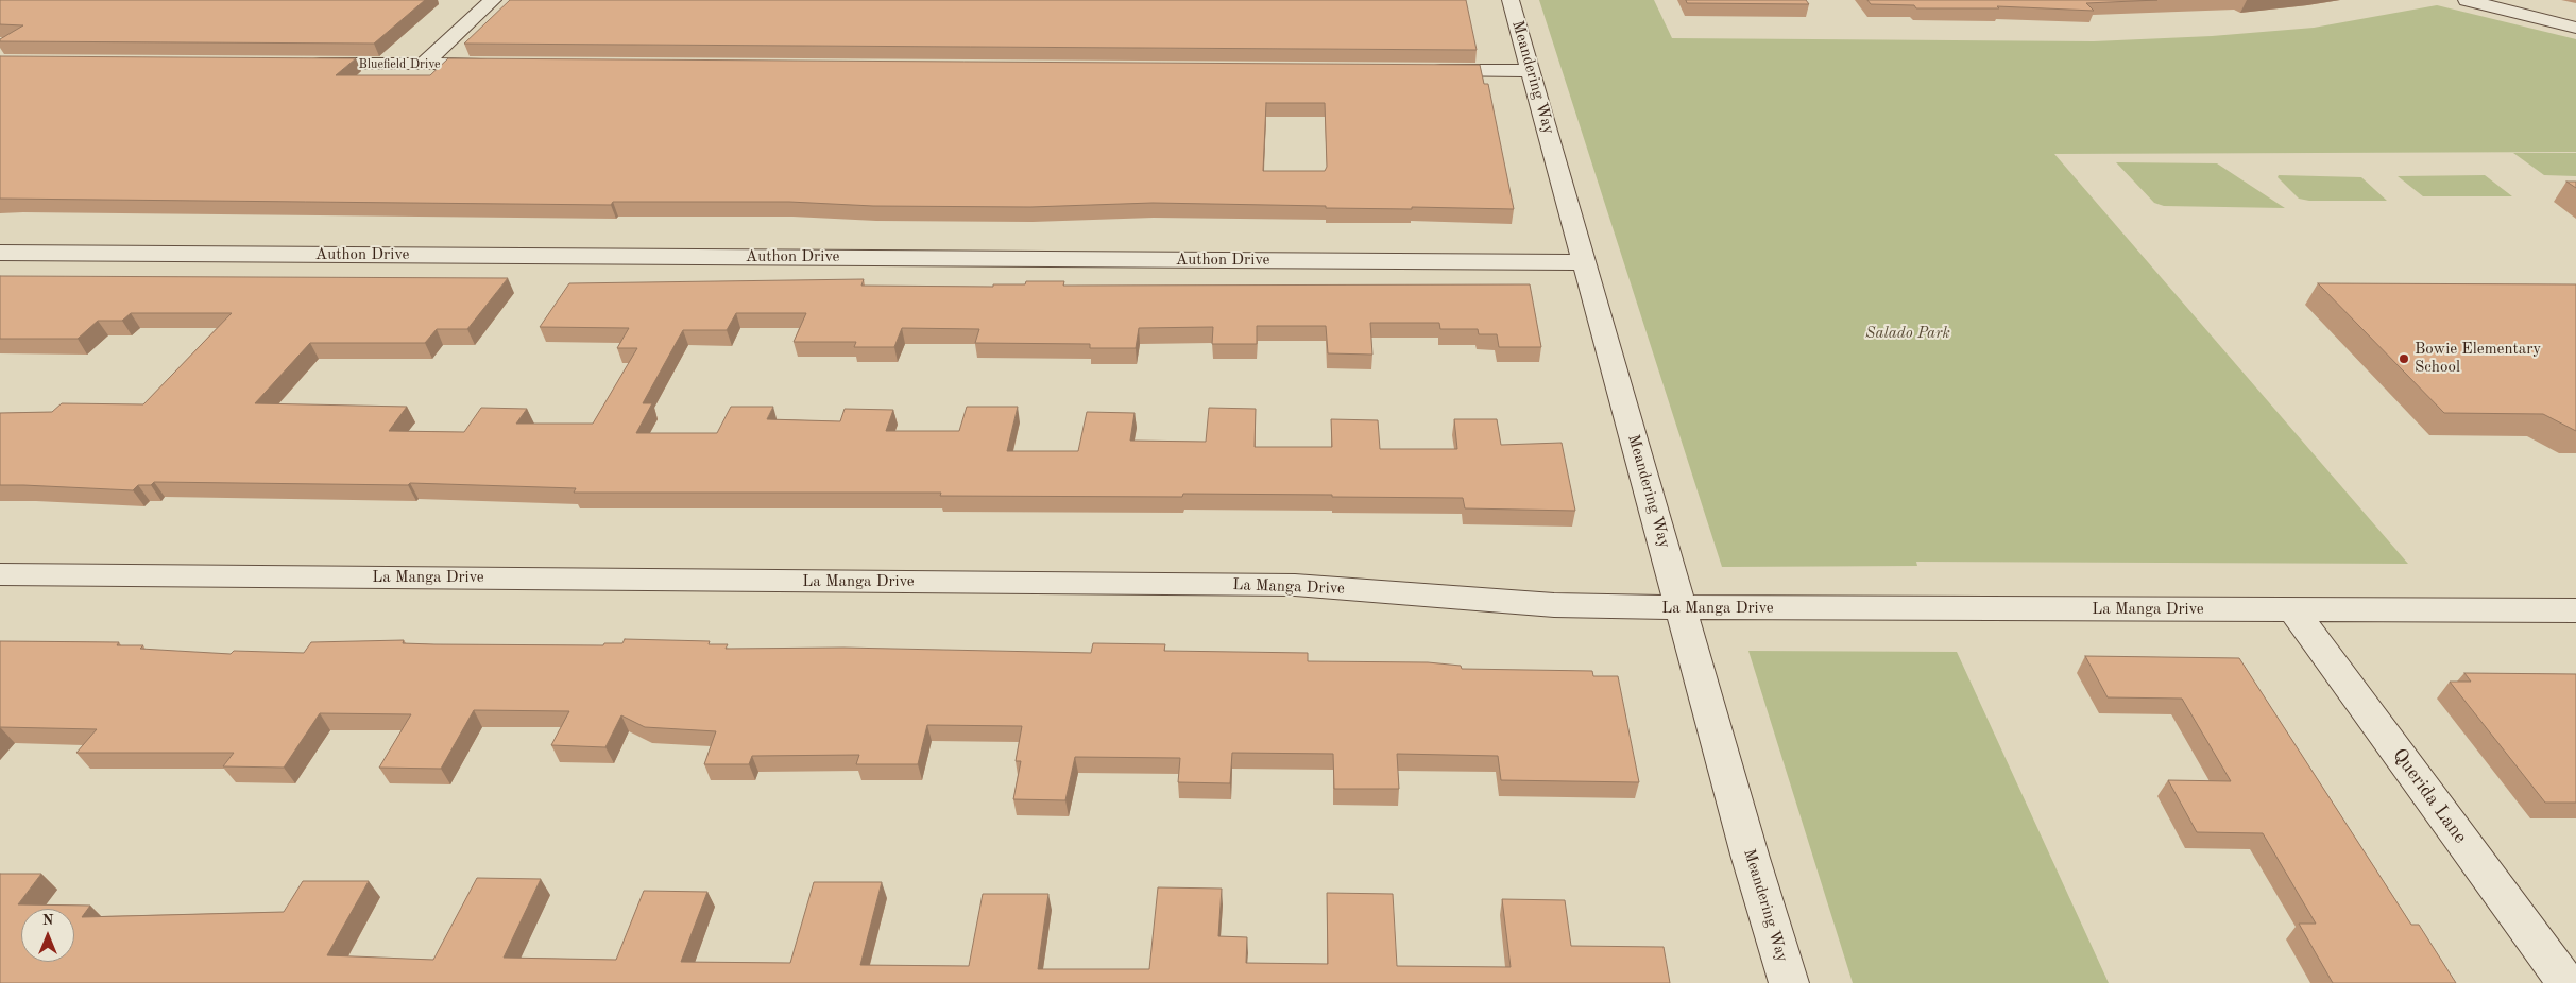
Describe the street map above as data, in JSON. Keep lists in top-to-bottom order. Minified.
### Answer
{"streets":{"street":["Bluefield Drive","Meandering Way","Authon Drive","La Manga Drive","Querida Lane"]},"crossings":[["Meandering Way","Authon Drive"],["Meandering Way","La Manga Drive"],["La Manga Drive","Querida Lane"]],"parks":["Salado Park"],"places":["Bowie Elementary School"],"north":"top"}
